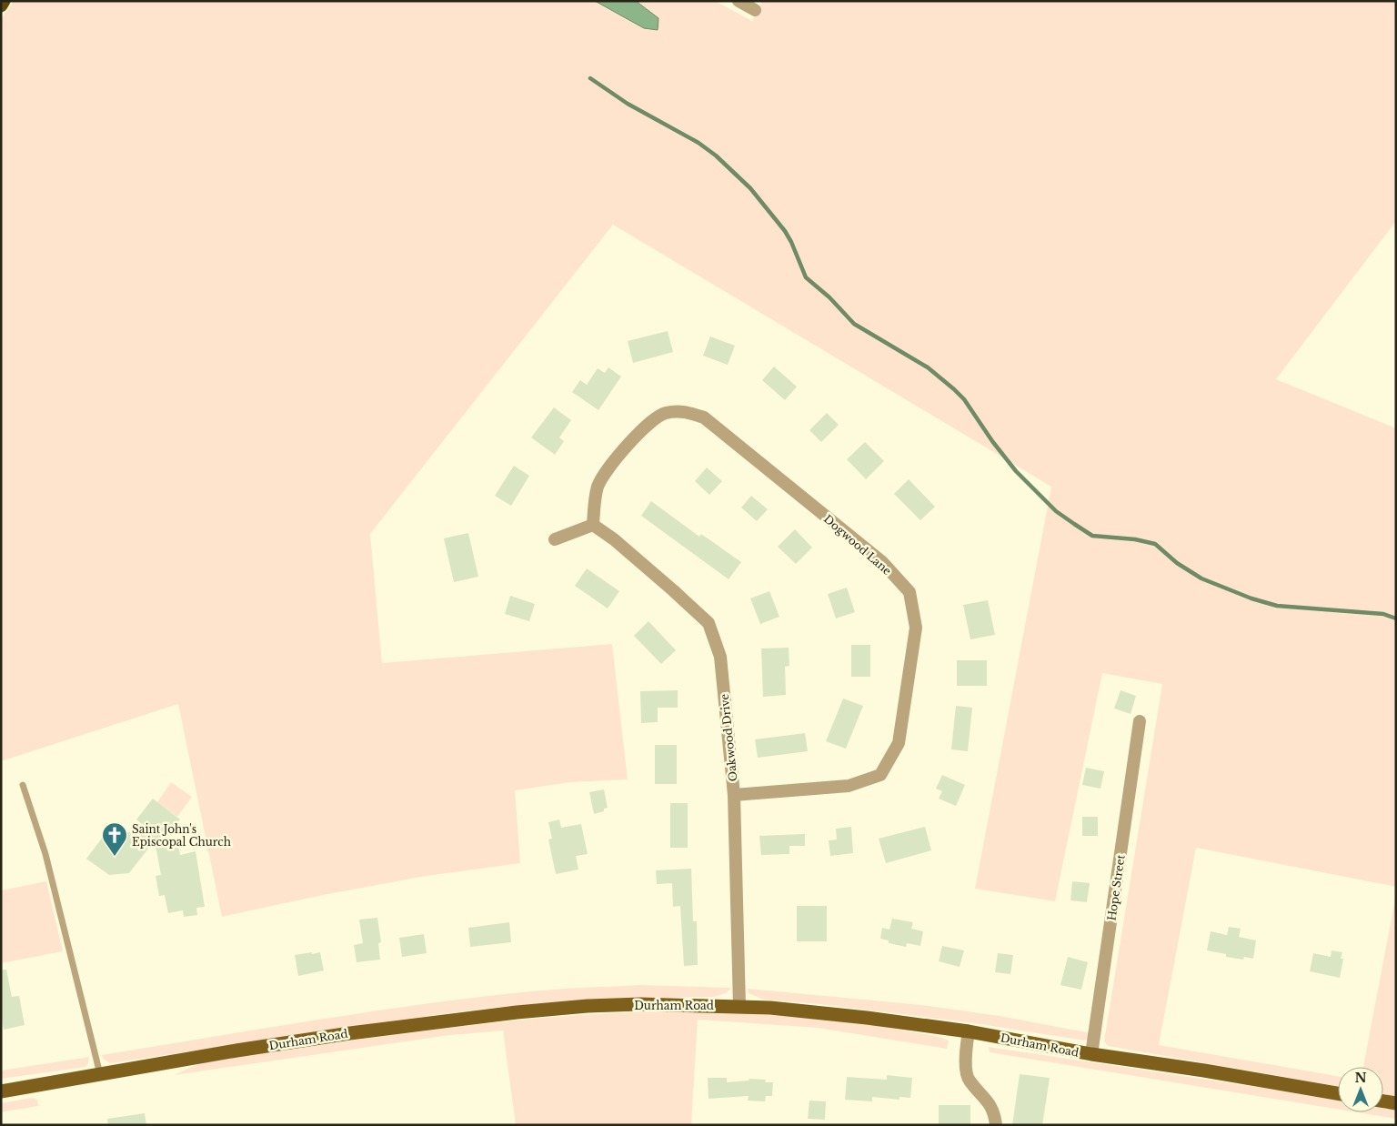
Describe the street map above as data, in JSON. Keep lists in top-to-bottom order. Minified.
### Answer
{"streets":{"main road":["Durham Road"],"street":["Dogwood Lane","Oakwood Drive","Hope Street"]},"crossings":[["Dogwood Lane","Oakwood Drive"],["Oakwood Drive","Durham Road"],["Hope Street","Durham Road"]],"places":{"church":["Saint John's Episcopal Church"]},"north":"top"}
